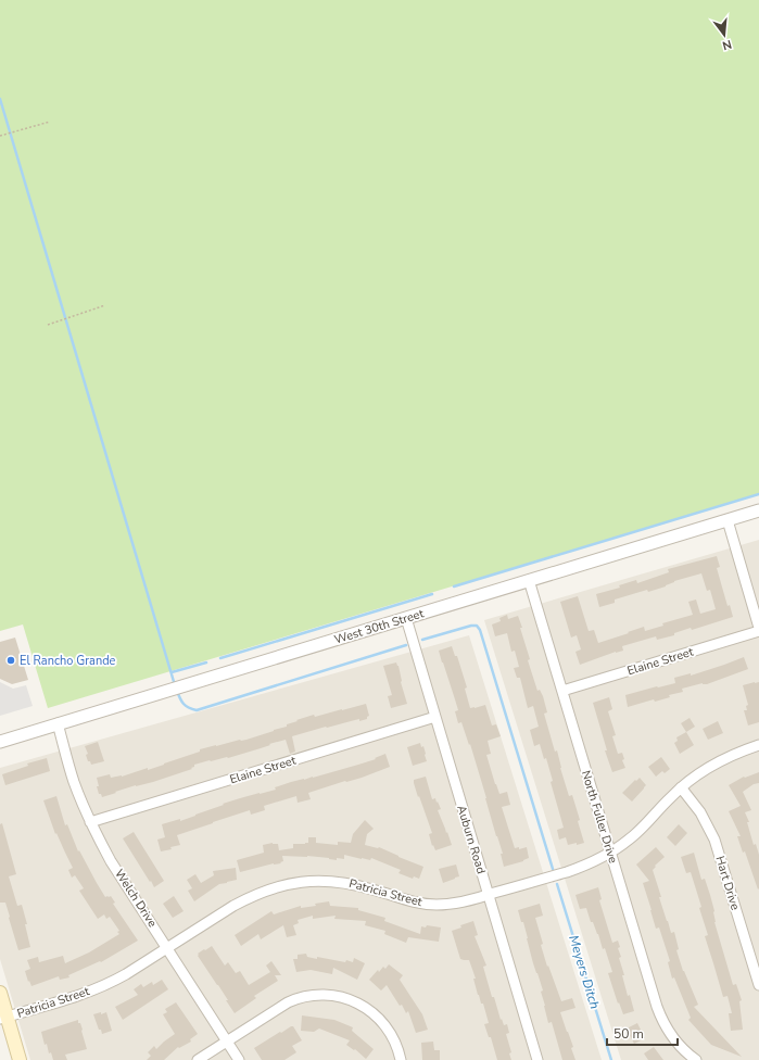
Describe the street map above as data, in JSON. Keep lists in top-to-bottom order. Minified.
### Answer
{"streets":{"street":["West 30th Street","Elaine Street","North Fuller Drive","Auburn Road","Hart Drive","Patricia Street","Welch Drive"]},"crossings":[["West 30th Street","North Fuller Drive"],["West 30th Street","Auburn Road"],["West 30th Street","Welch Drive"],["Elaine Street","North Fuller Drive"],["Elaine Street","Auburn Road"],["Elaine Street","Welch Drive"],["North Fuller Drive","Patricia Street"],["Auburn Road","Patricia Street"],["Hart Drive","Patricia Street"],["Patricia Street","Welch Drive"]],"water":["Meyers Ditch"],"places":["El Rancho Grande"],"scale_bar":"50 m","north":"bottom"}
